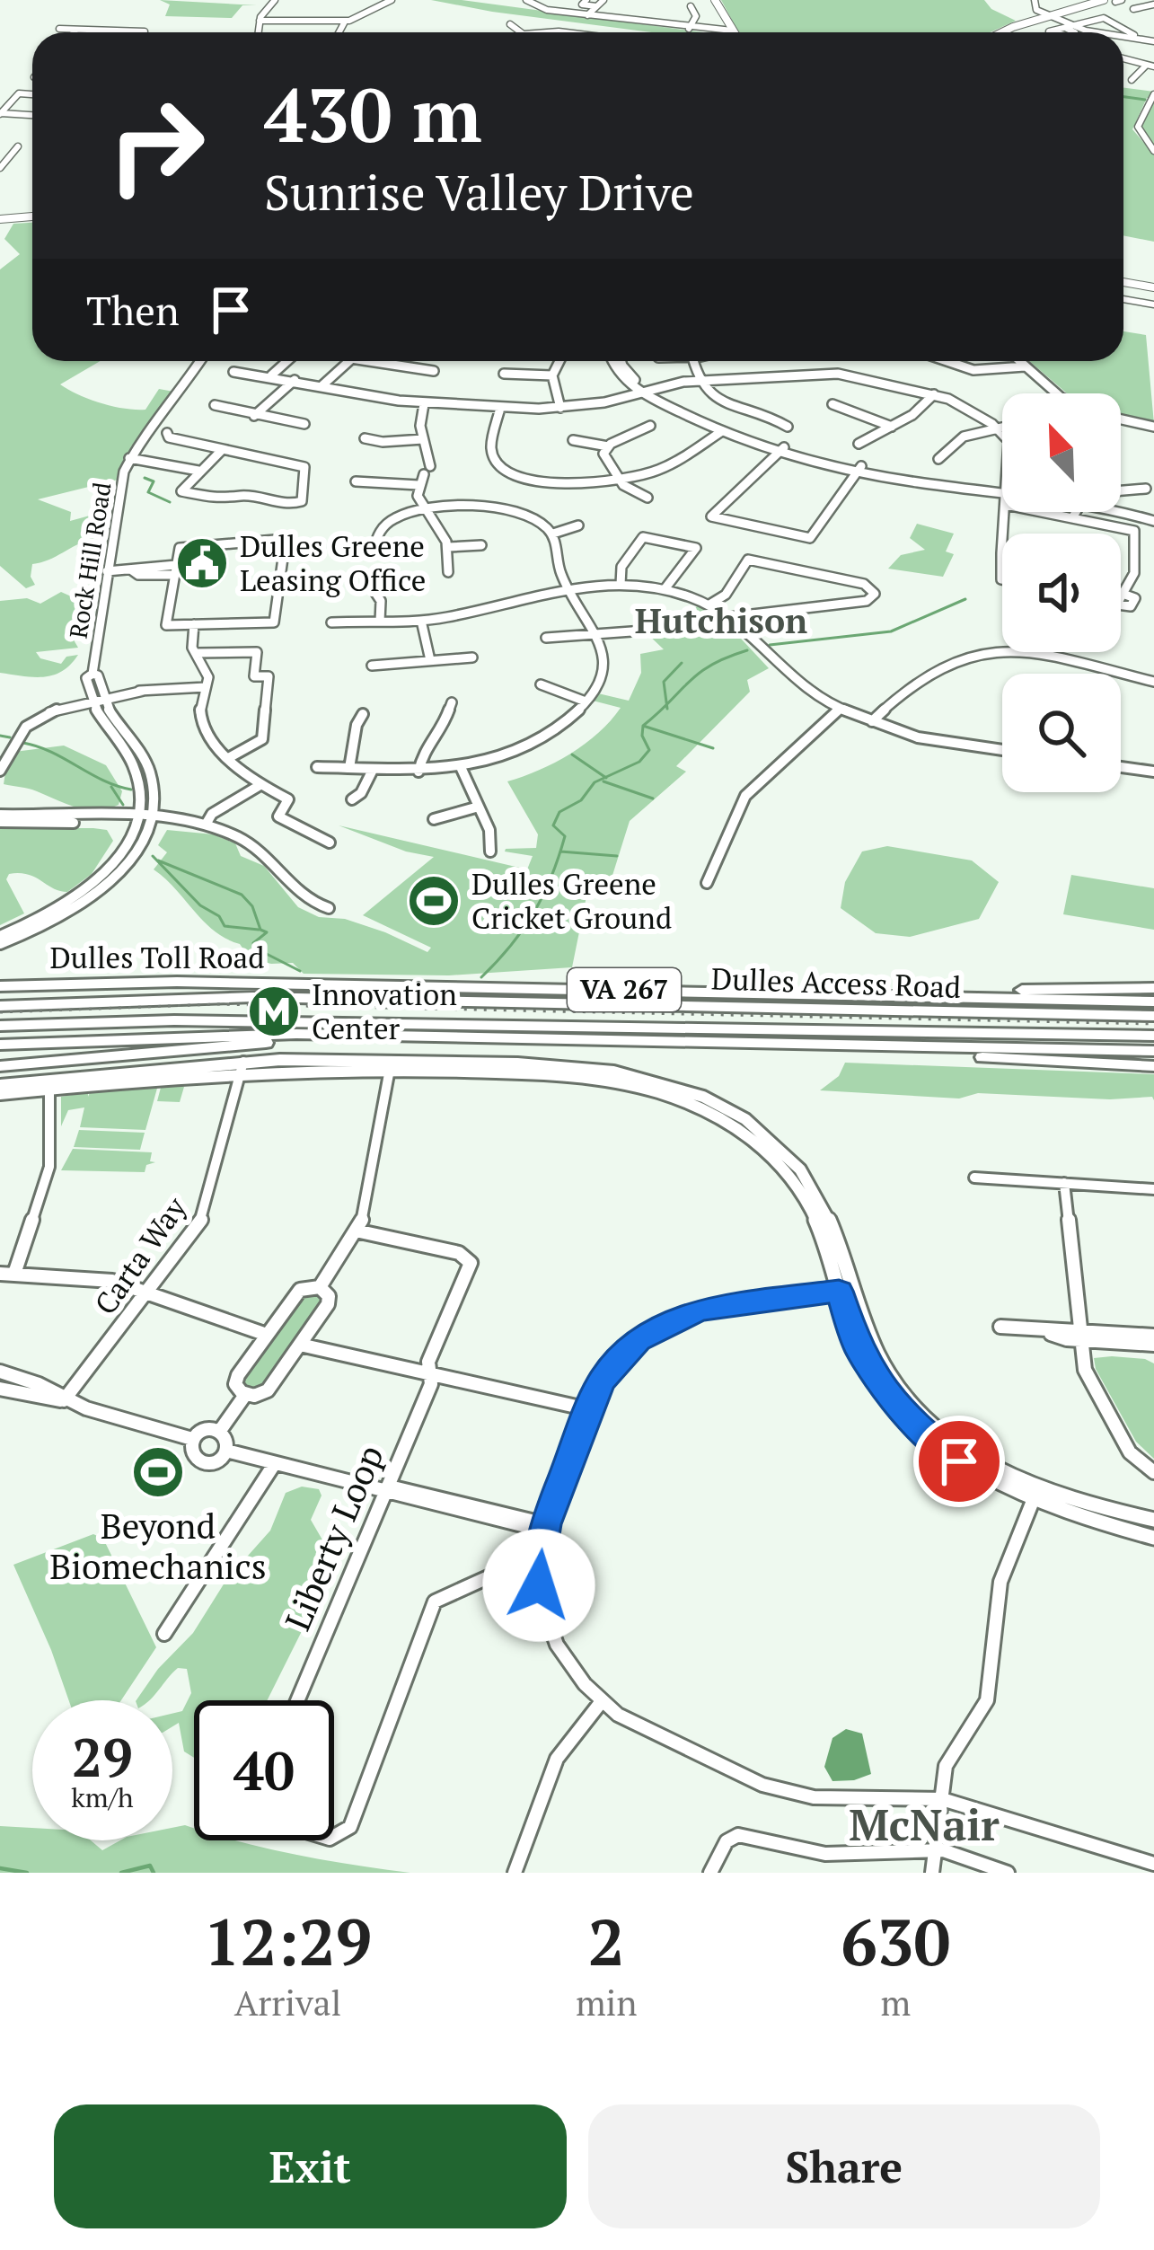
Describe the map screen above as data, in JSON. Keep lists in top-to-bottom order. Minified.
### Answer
{"streets":{"highway":["Dulles Toll Road","Dulles Access Road","VA 267"],"street":["Rock Hill Road","Carta Way","Liberty Loop"]},"districts":["Hutchison","McNair"],"places":{"public building":["Dulles Greene Leasing Office"],"sports":["Dulles Greene Cricket Ground","Beyond Biomechanics"],"metro station":["Innovation Center"]},"north":"top left","page":{"turn":["430 m","Sunrise Valley Drive"],"then":"Then","speed":"29 km/h","limit":"40","eta":["12:29","Arrival","2","min","630","m"],"buttons":["Exit","Share"]}}
